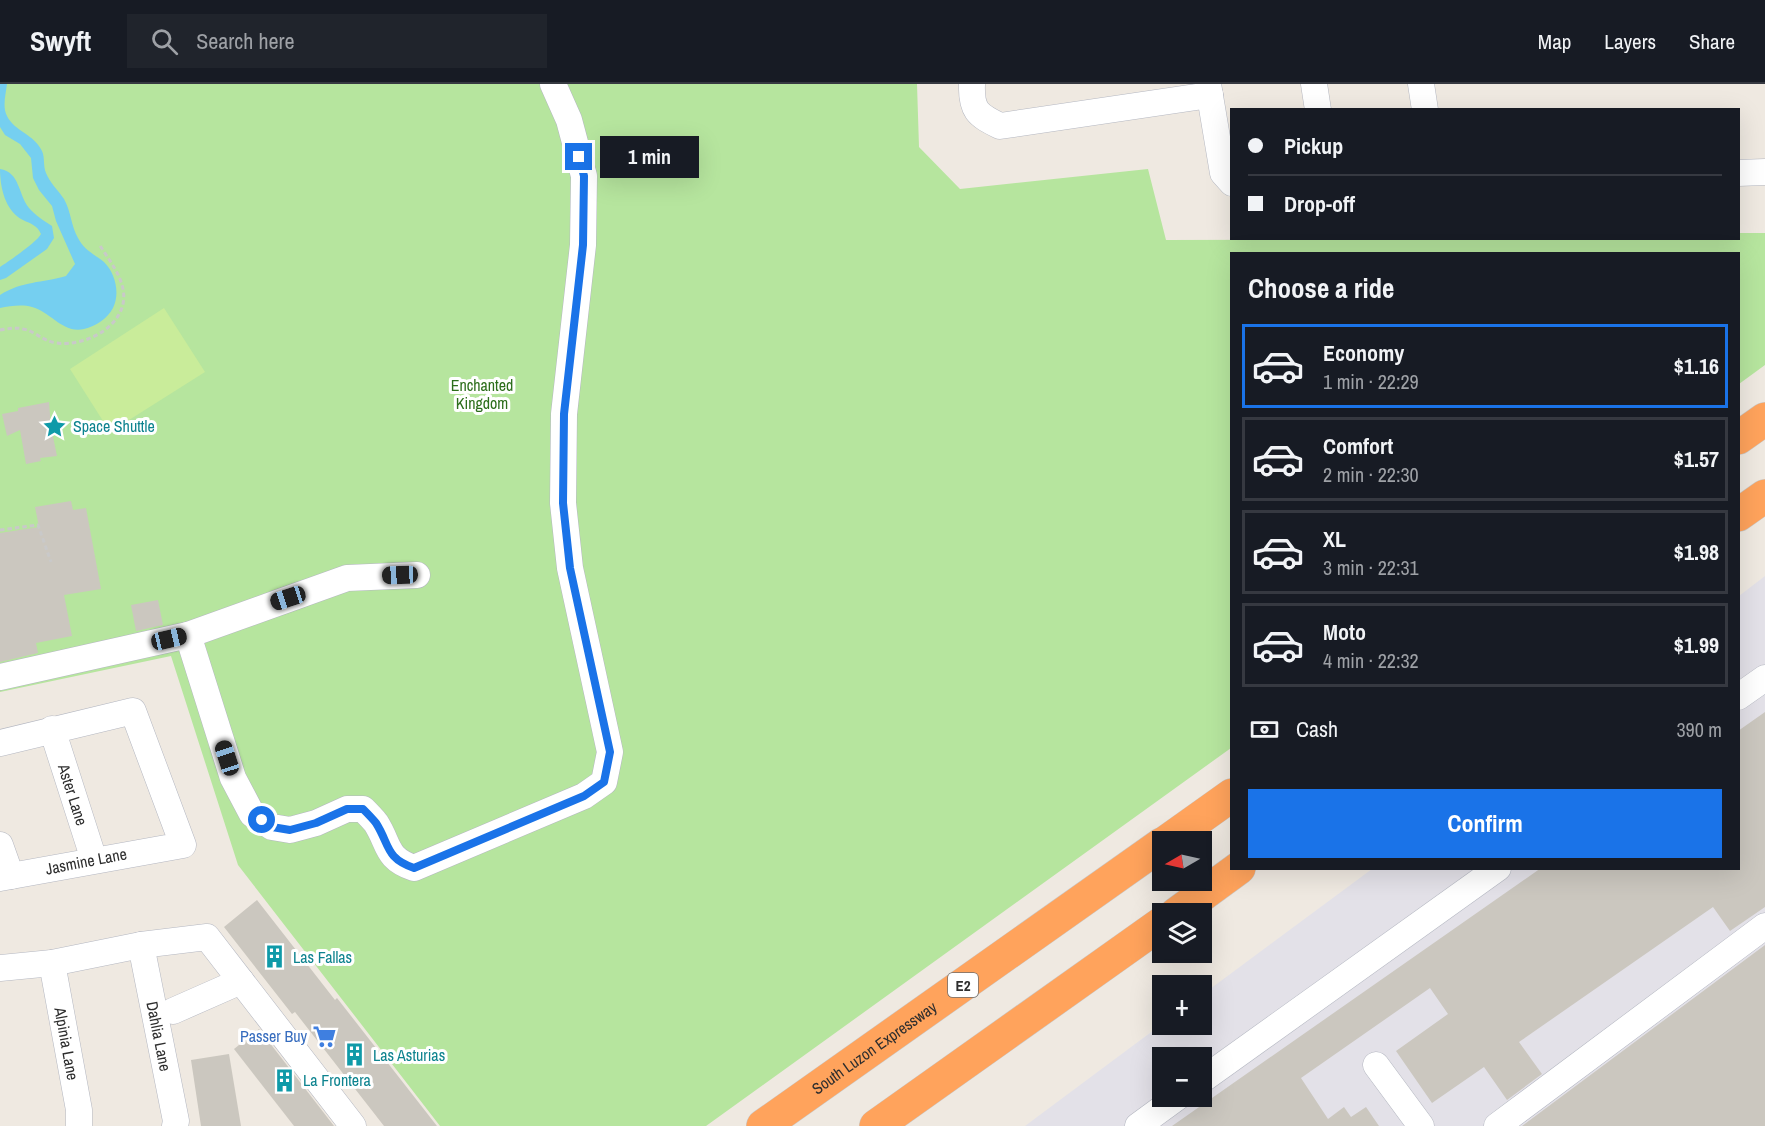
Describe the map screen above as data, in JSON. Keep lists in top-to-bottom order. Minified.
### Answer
{"streets":{"highway":["E2","South Luzon Expressway"],"street":["Aster Lane","Jasmine Lane","Dahlia Lane","Alpinia Lane"]},"crossings":[["Aster Lane","Jasmine Lane"]],"parks":["Enchanted Kingdom"],"places":{"place":["Space Shuttle"],"building":["Las Fallas","Las Asturias","La Frontera"],"supermarket":["Passer Buy"]},"north":"left","page":{"header":"Swyft","search":"Search here","nav":["Map","Layers","Share"],"banner":["Pickup","Drop-off"],"bubble":"1 min","heading":"Choose a ride","list":[{"name":"Economy","note":"1 min · 22:29","value":"$1.16"},{"name":"Comfort","note":"2 min · 22:30","value":"$1.57"},{"name":"XL","note":"3 min · 22:31","value":"$1.98"},{"name":"Moto","note":"4 min · 22:32","value":"$1.99"}],"pay":["Cash","390 m"],"buttons":"Confirm","map_buttons":["+","−"]}}
